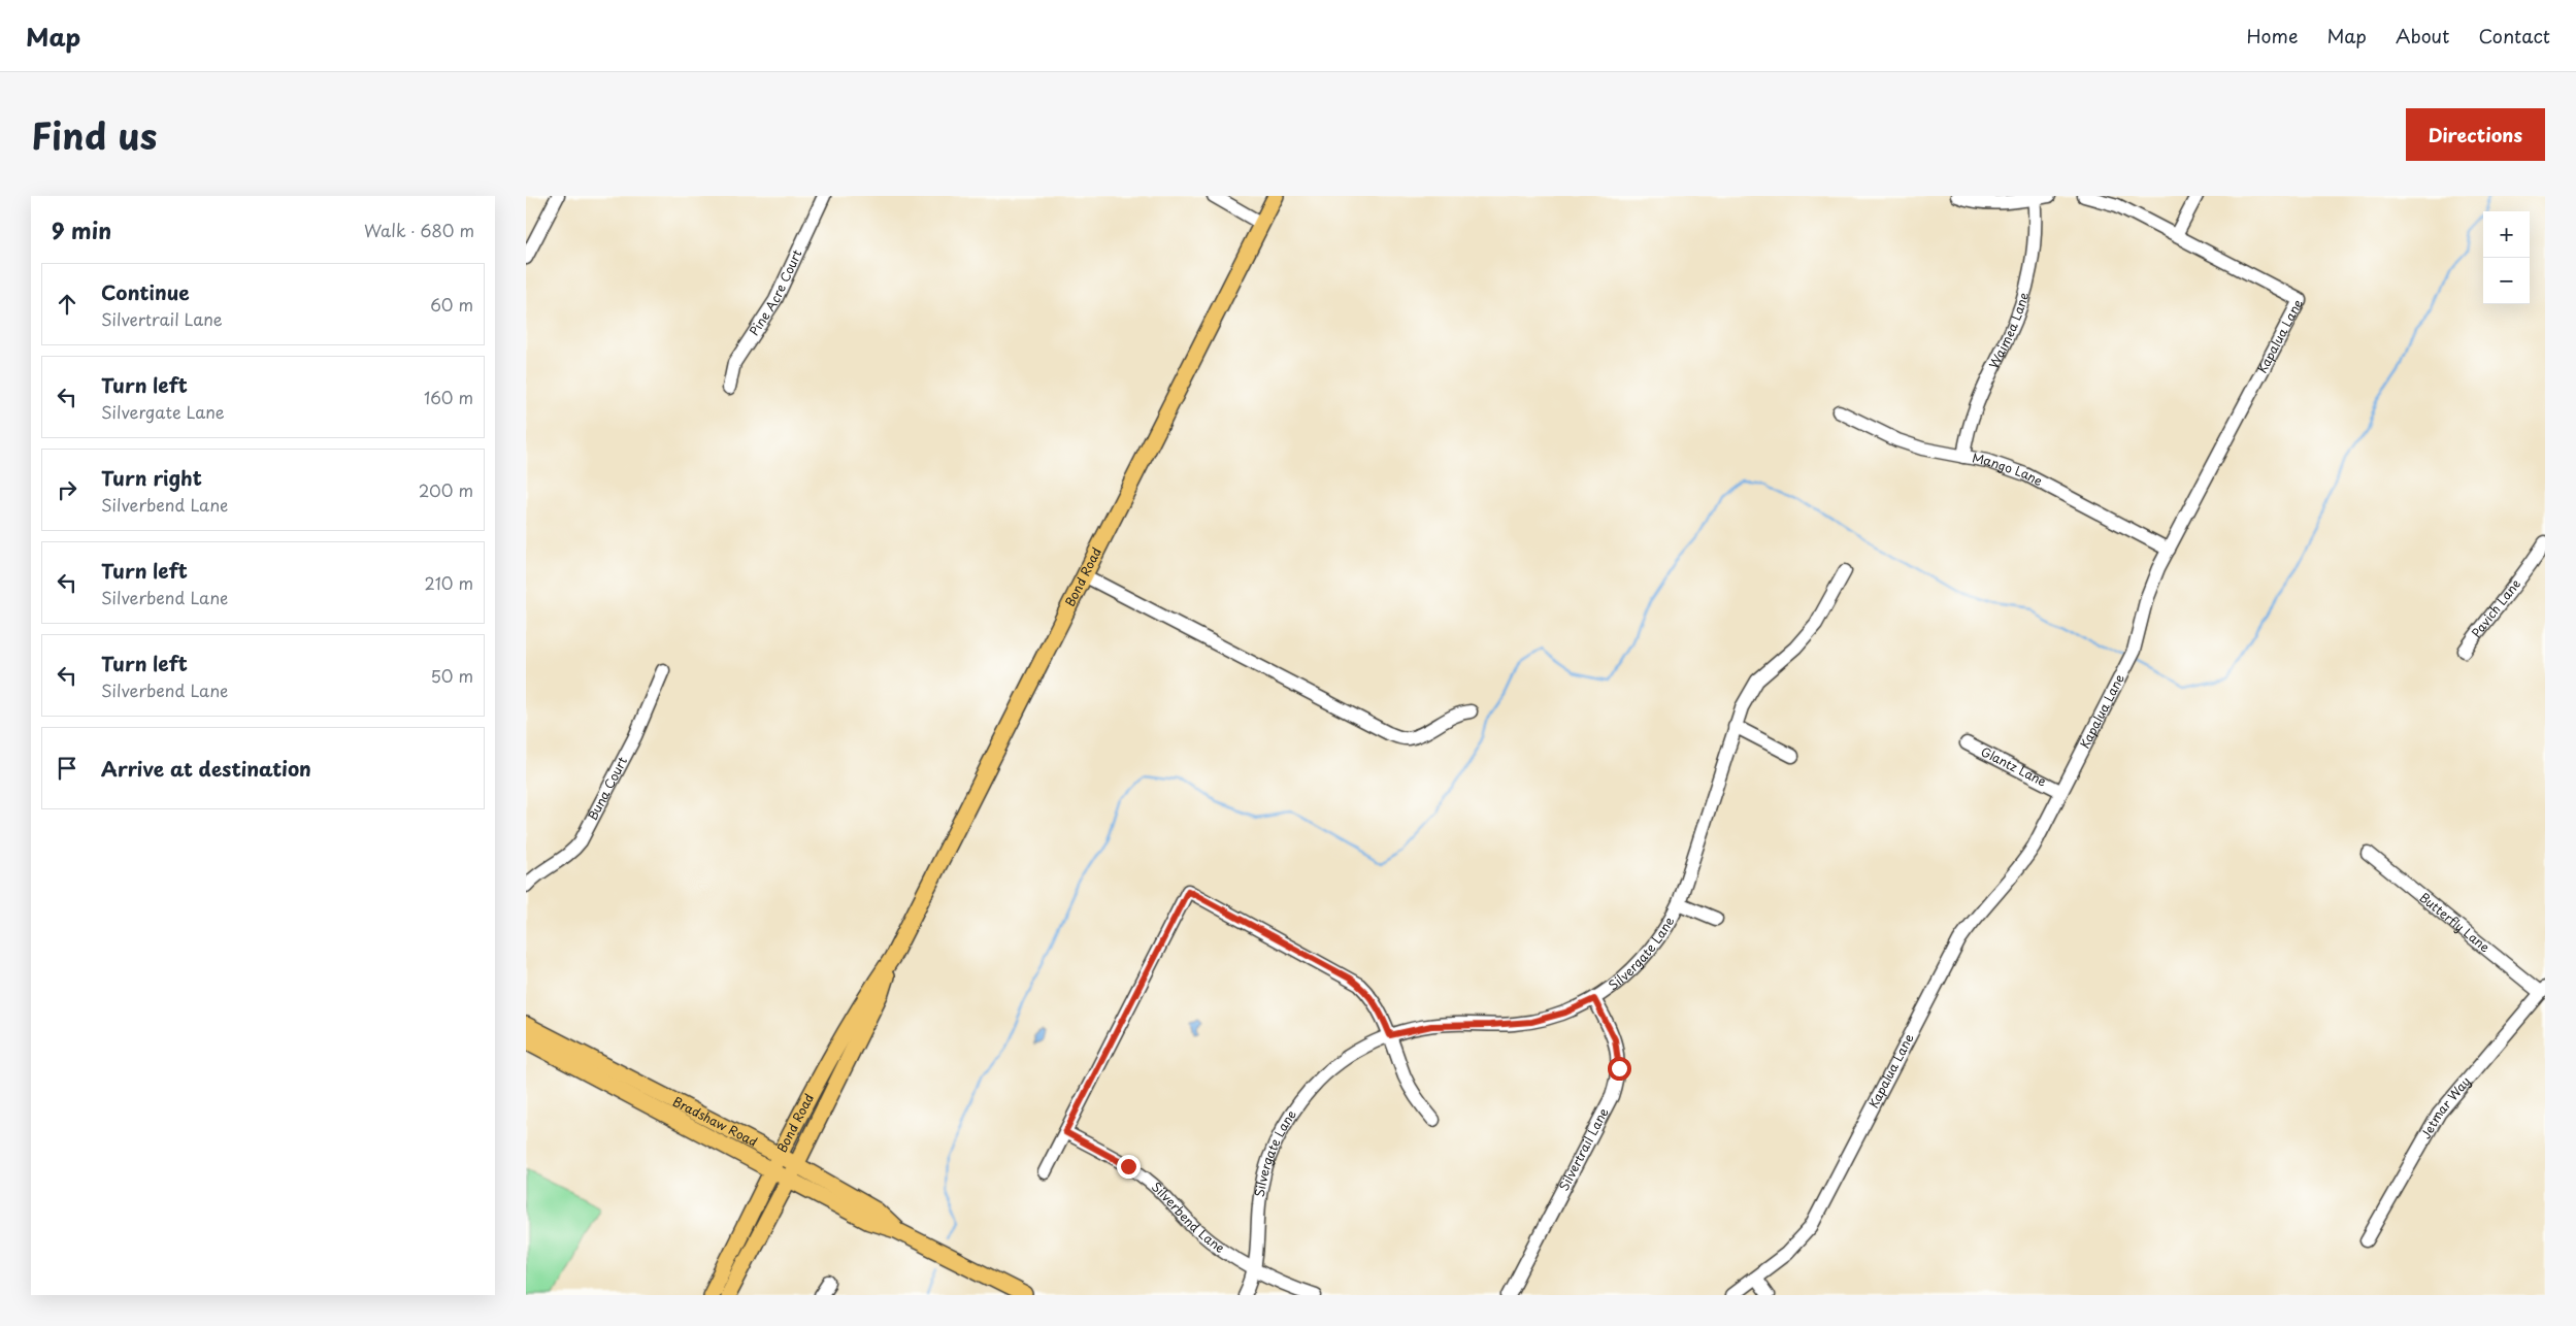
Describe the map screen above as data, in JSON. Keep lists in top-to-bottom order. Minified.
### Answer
{"streets":{"main road":["Bond Road","Bradshaw Road"],"street":["Pine Acre Court","Waimea Lane","Kapalua Lane","Mango Lane","Pavich Lane","Glantz Lane","Buna Court","Butterfly Lane","Silvergate Lane","Jetmar Way","Silvertrail Lane","Silverbend Lane"]},"crossings":[["Waimea Lane","Mango Lane"],["Kapalua Lane","Mango Lane"],["Kapalua Lane","Glantz Lane"],["Bond Road","Bradshaw Road"],["Butterfly Lane","Jetmar Way"],["Silvergate Lane","Silvertrail Lane"],["Silvergate Lane","Silverbend Lane"]],"page":{"header":"Map","nav":["Home","Map","About","Contact"],"title":"Find us","buttons":"Directions","heading":["9 min","Walk · 680 m"],"map_buttons":["+","−"],"list":[["Continue","Silvertrail Lane","60 m"],["Turn left","Silvergate Lane","160 m"],["Turn right","Silverbend Lane","200 m"],["Turn left","Silverbend Lane","210 m"],["Turn left","Silverbend Lane","50 m"],"Arrive at destination"]}}
